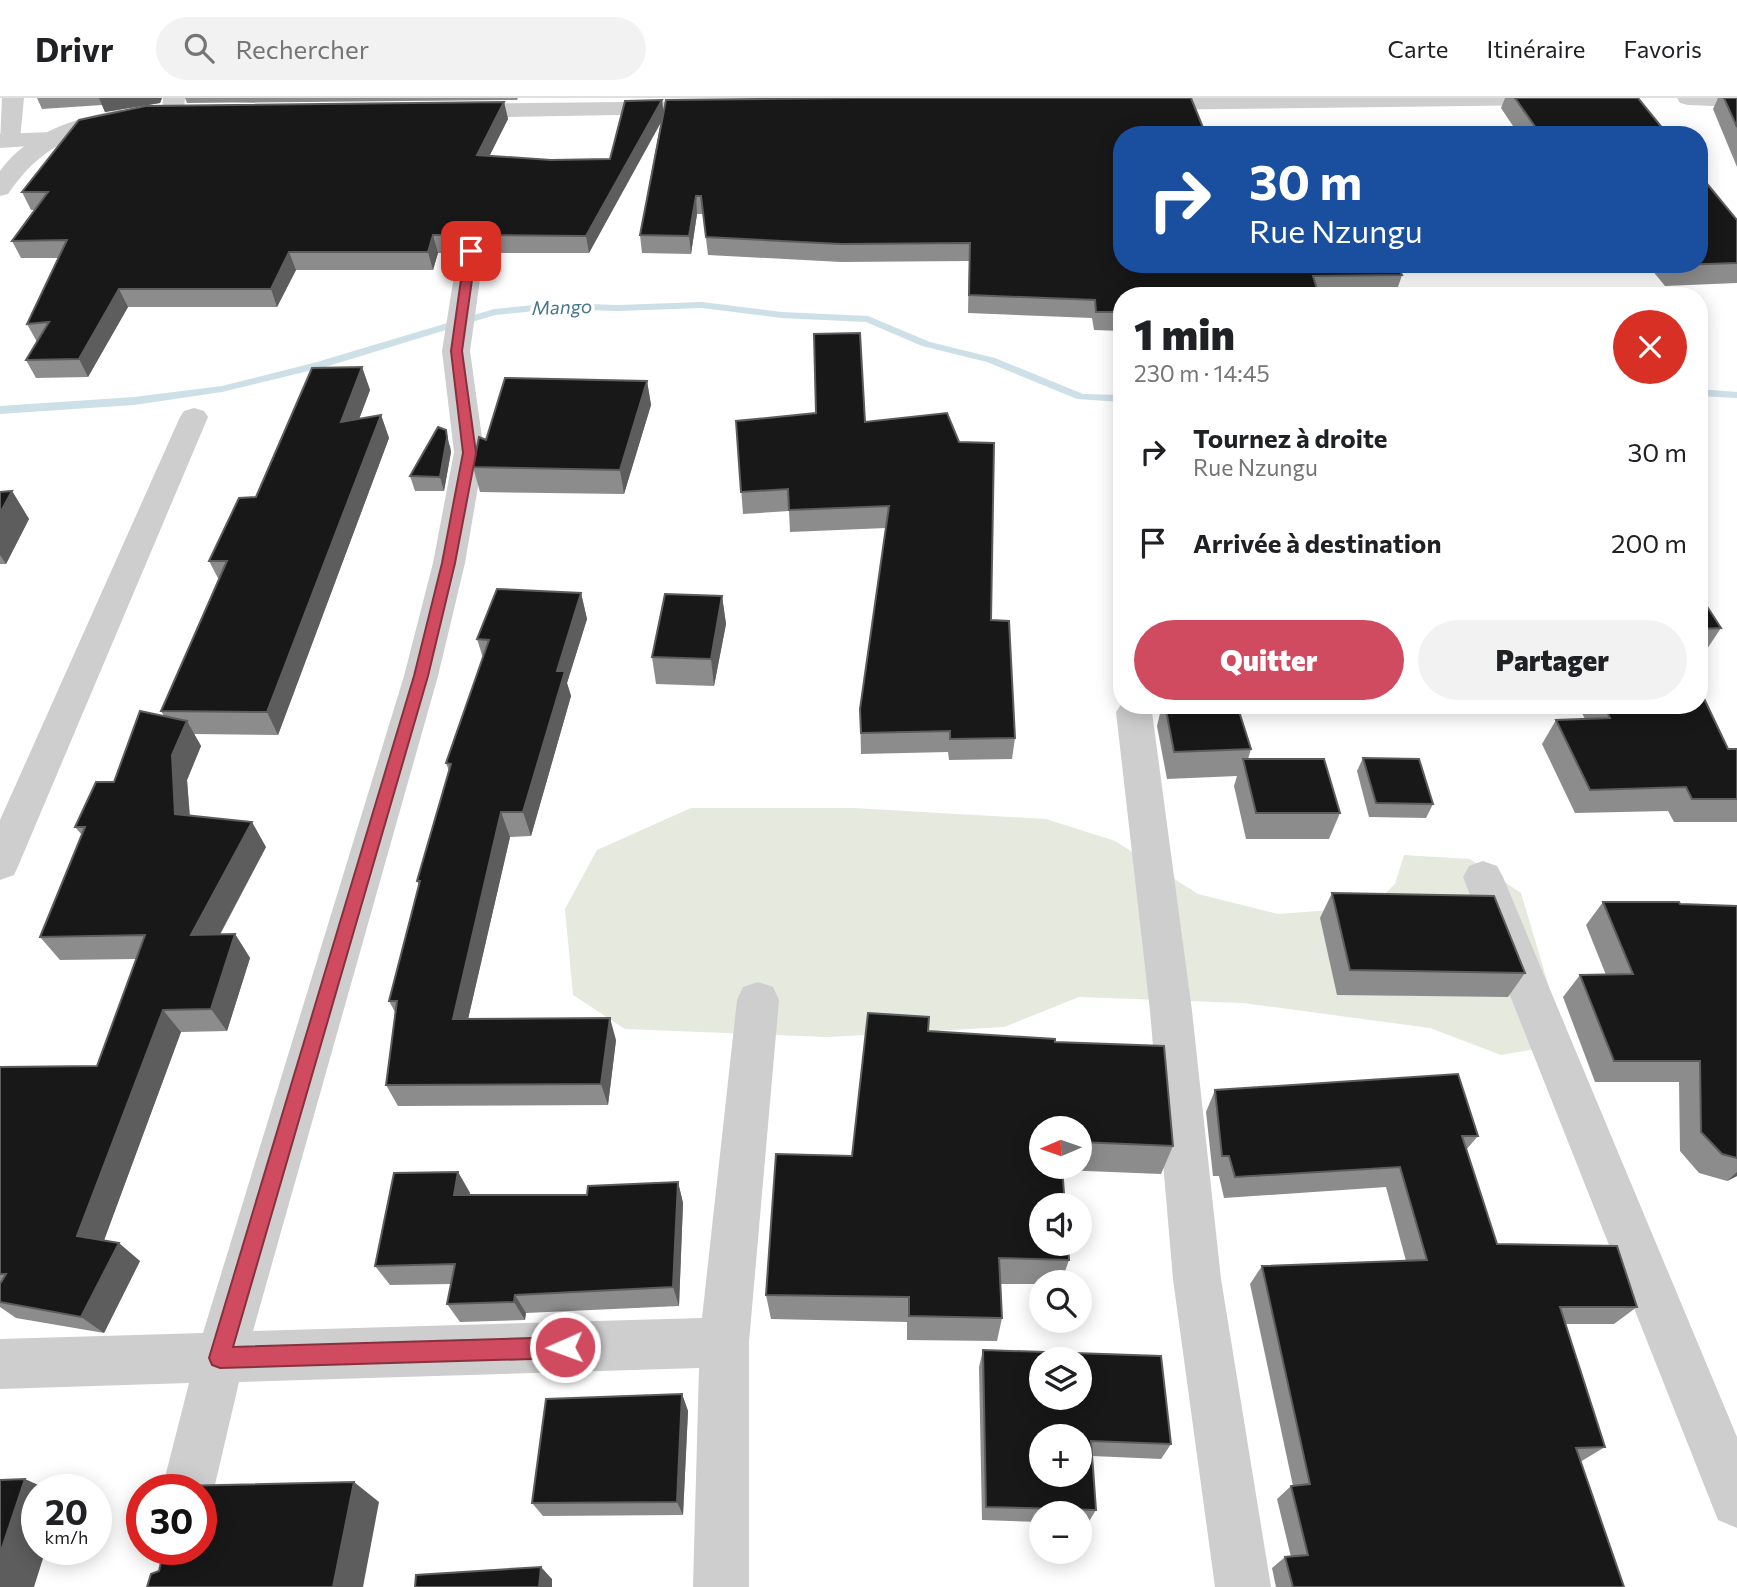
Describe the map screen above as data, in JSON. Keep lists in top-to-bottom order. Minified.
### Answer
{"water":["Mango"],"north":"left","page":{"header":"Drivr","search":"Rechercher","nav":["Carte","Itinéraire","Favoris"],"turn":["30 m","Rue Nzungu"],"heading":["1 min","230 m · 14:45"],"list":[{"name":"Tournez à droite","note":"Rue Nzungu","value":"30 m"},{"name":"Arrivée à destination","value":"200 m"}],"buttons":["Quitter","Partager"],"map_buttons":["+","−"],"speed":"20 km/h","limit":"30"}}
